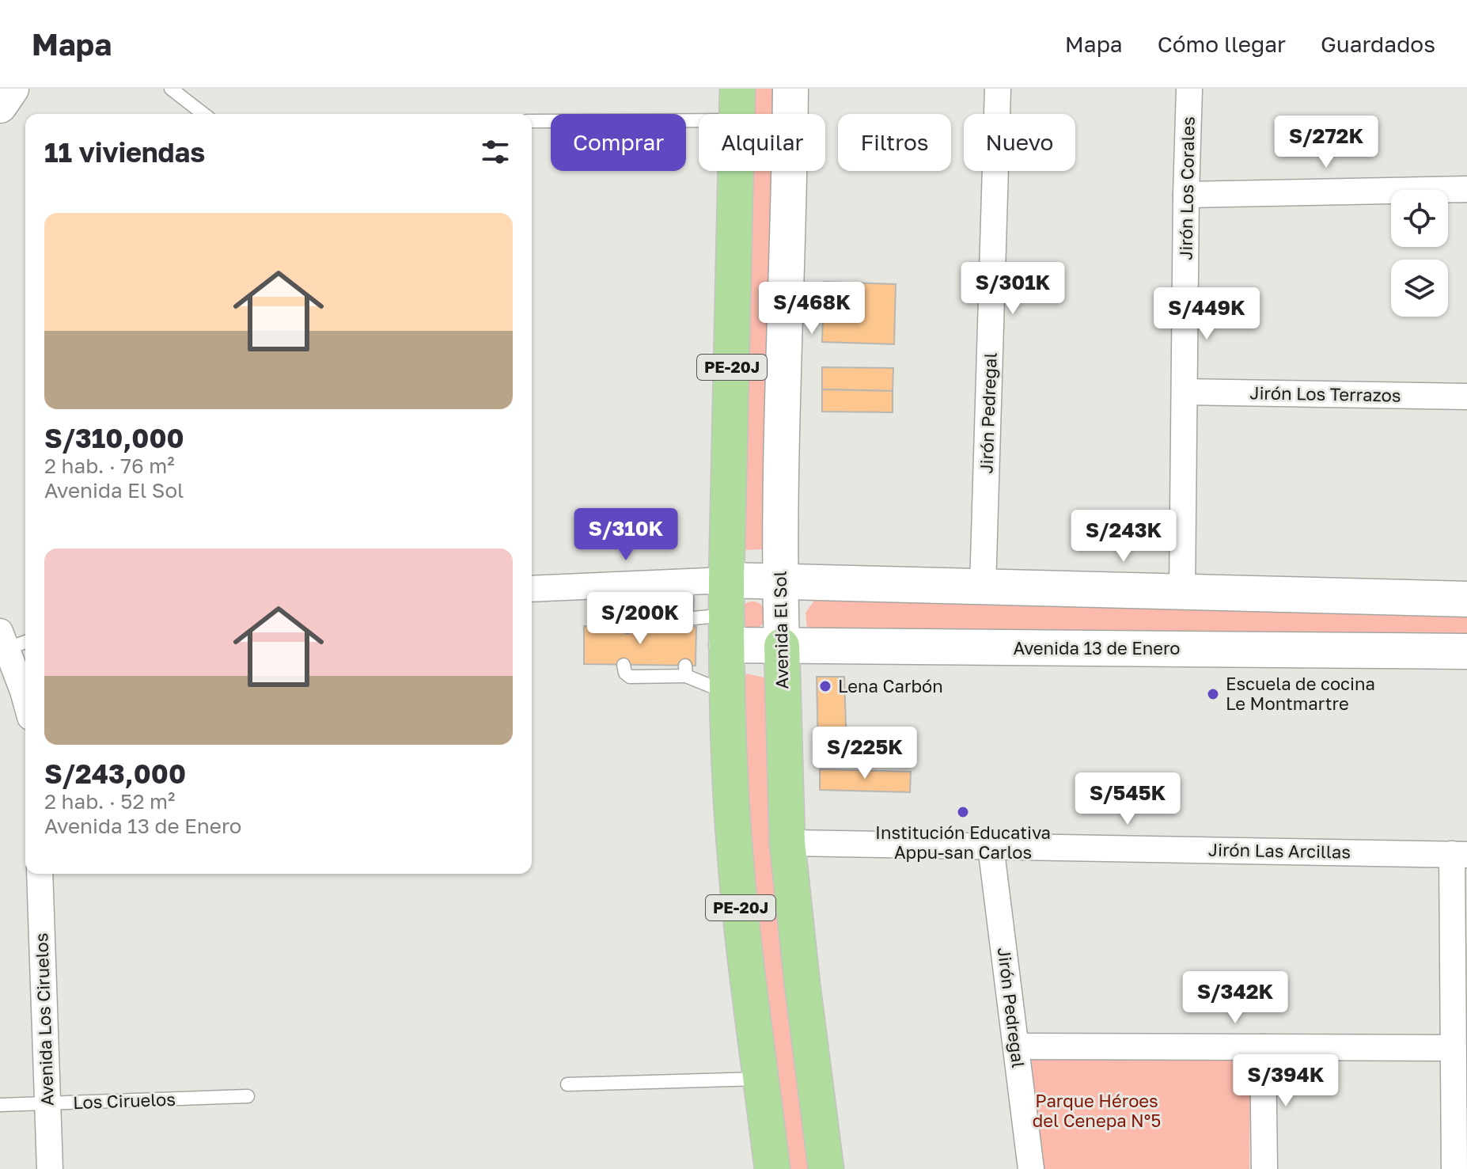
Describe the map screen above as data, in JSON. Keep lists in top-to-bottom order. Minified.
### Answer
{"streets":{"main road":["PE-20J","Avenida El Sol","Avenida 13 de Enero"],"street":["Jirón Los Corales","Jirón Los Terrazos","Jirón Pedregal","Jirón Las Arcillas","Avenida Los Ciruelos"],"lane":["Los Ciruelos"]},"crossings":[["Jirón Los Corales","Jirón Los Terrazos"],["PE-20J","Avenida 13 de Enero"],["Jirón Pedregal","Jirón Las Arcillas"],["Avenida El Sol","Avenida 13 de Enero"],["Avenida El Sol","Jirón Las Arcillas"],["Avenida Los Ciruelos","Los Ciruelos"]],"parks":["Parque Héroes del Cenepa N°5"],"places":["Lena Carbón","Escuela de cocina Le Montmartre","Institución Educativa Appu-san Carlos"],"page":{"header":"Mapa","nav":["Mapa","Cómo llegar","Guardados"],"chip":["Comprar","Alquilar","Filtros","Nuevo"],"heading":"11 viviendas","price":["S/272K","S/301K","S/468K","S/449K","S/310K","S/243K","S/200K","S/225K","S/545K","S/342K","S/394K"],"list":[{"name":"S/310,000","note":"2 hab. · 76 m² · Avenida El Sol"},{"name":"S/243,000","note":"2 hab. · 52 m² · Avenida 13 de Enero"}]}}
